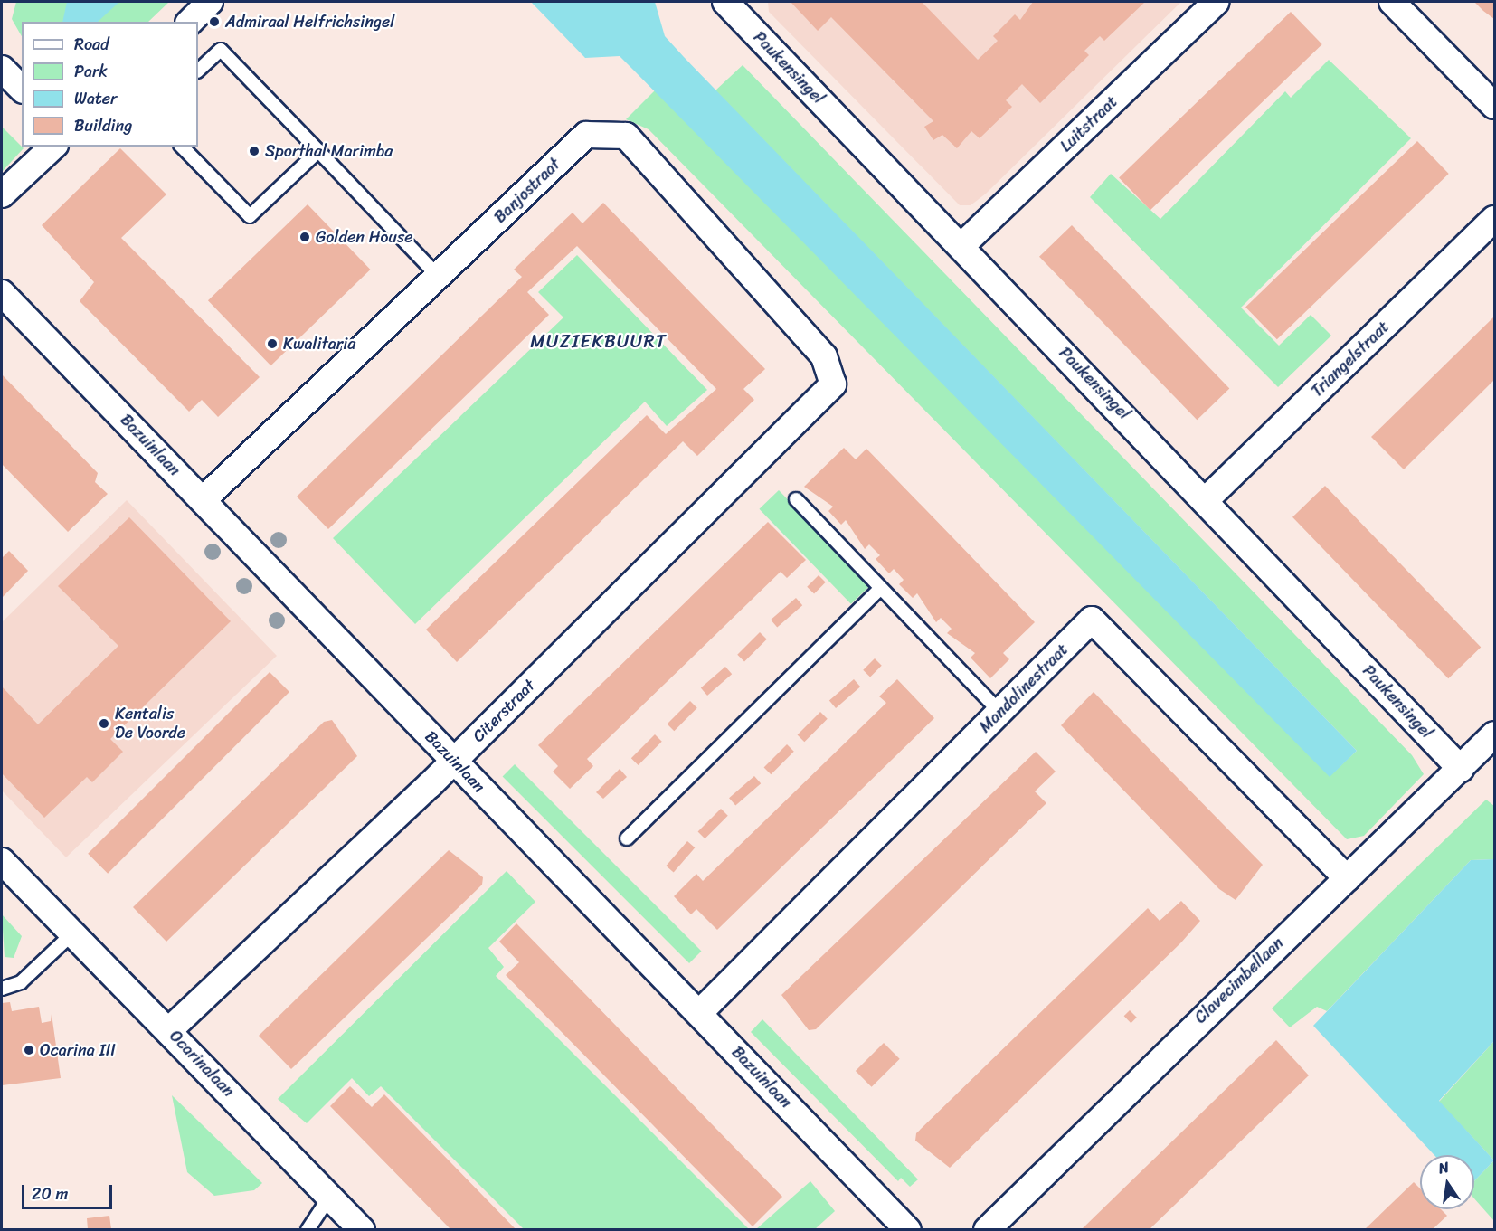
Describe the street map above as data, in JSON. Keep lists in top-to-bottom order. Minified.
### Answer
{"streets":{"street":["Paukensingel","Luitstraat","Banjostraat","Triangelstraat","Bazuinlaan","Mandolinestraat","Citerstraat","Clavecimbellaan","Ocarinalaan"]},"crossings":[["Paukensingel","Luitstraat"],["Paukensingel","Triangelstraat"],["Paukensingel","Clavecimbellaan"],["Banjostraat","Bazuinlaan"],["Banjostraat","Citerstraat"],["Bazuinlaan","Mandolinestraat"],["Bazuinlaan","Citerstraat"],["Mandolinestraat","Clavecimbellaan"],["Citerstraat","Ocarinalaan"]],"districts":["MUZIEKBUURT"],"places":["Admiraal Helfrichsingel","Sporthal Marimba","Golden House","Kwalitaria","Kentalis De Voorde","Ocarina III"],"legend":["Road","Park","Water","Building"],"scale_bar":"20 m","north":"top"}
